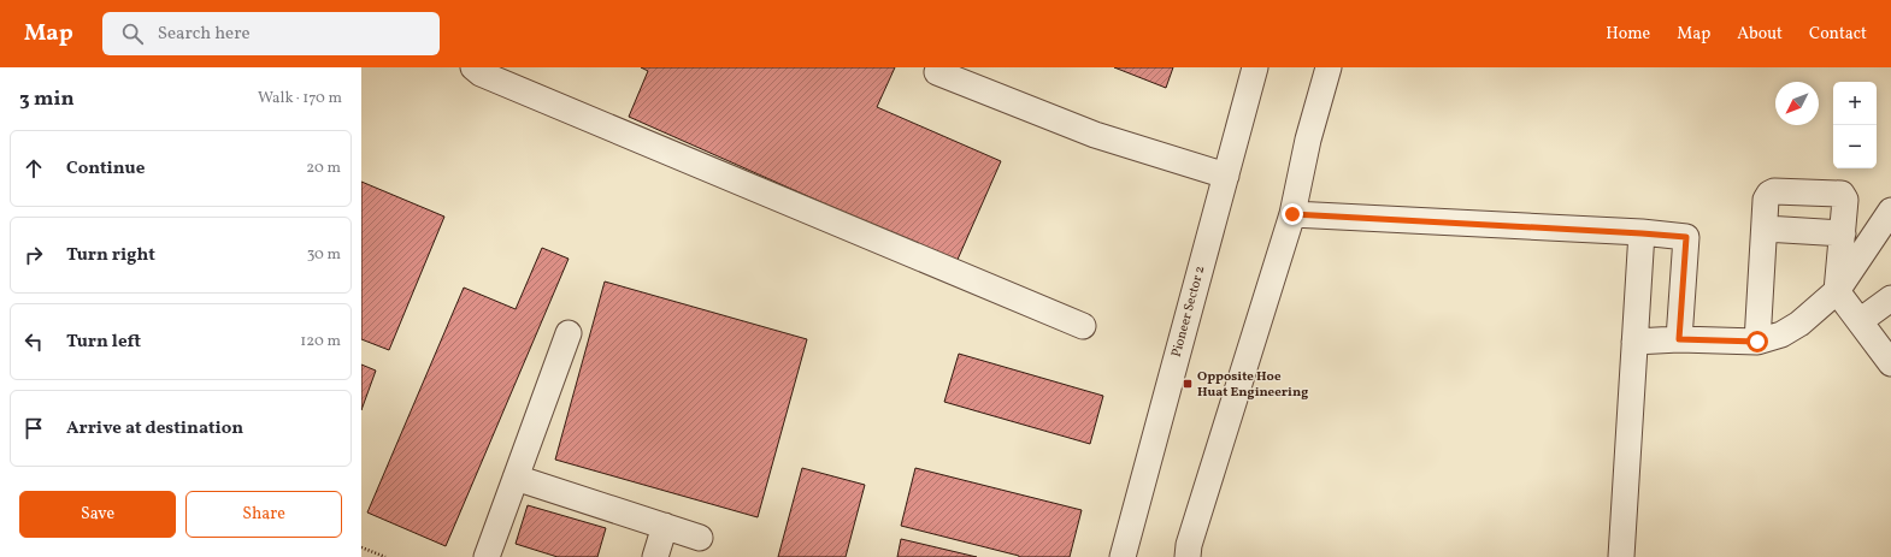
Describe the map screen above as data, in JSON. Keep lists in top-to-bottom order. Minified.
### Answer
{"streets":{"street":["Pioneer Sector 2"]},"places":{"transit":["Opposite Hoe Huat Engineering"]},"north":"bottom left","page":{"header":"Map","search":"Search here","nav":["Home","Map","About","Contact"],"heading":["3 min","Walk · 170 m"],"map_buttons":["+","−"],"list":[["Continue","20 m"],["Turn right","30 m"],["Turn left","120 m"],"Arrive at destination"],"buttons":["Save","Share"]}}
